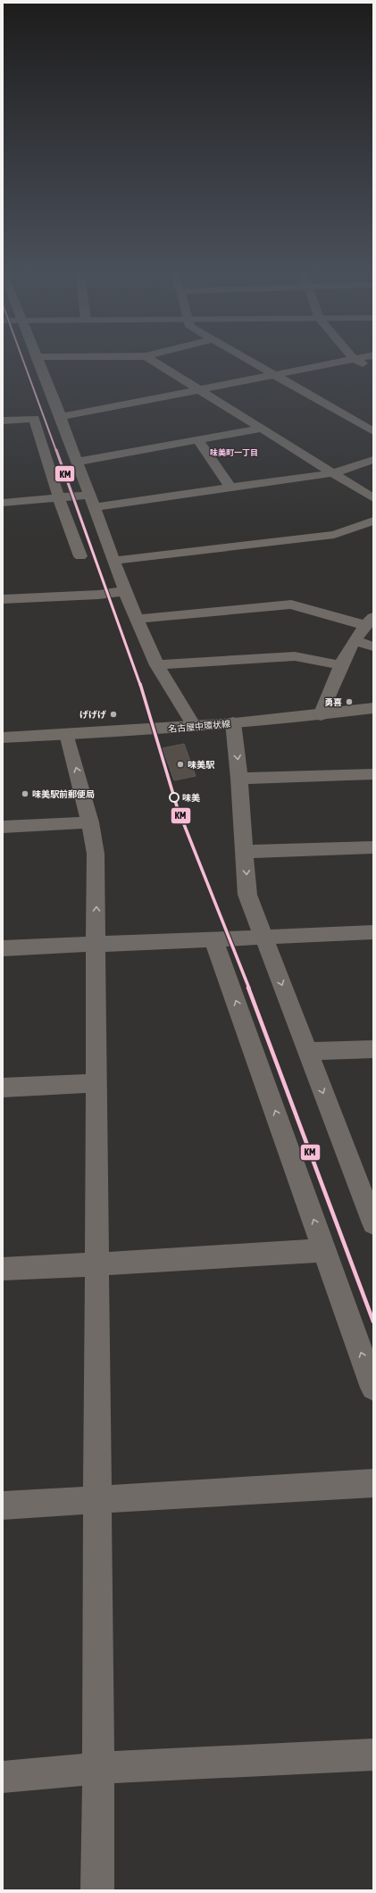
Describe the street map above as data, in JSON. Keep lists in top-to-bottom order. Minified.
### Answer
{"streets":{"main road":["名古屋中環状線"]},"districts":["味美町一丁目"],"places":["勇喜","げげげ","味美駅","味美駅前郵便局","味美"],"lines":["transit line KM"]}
